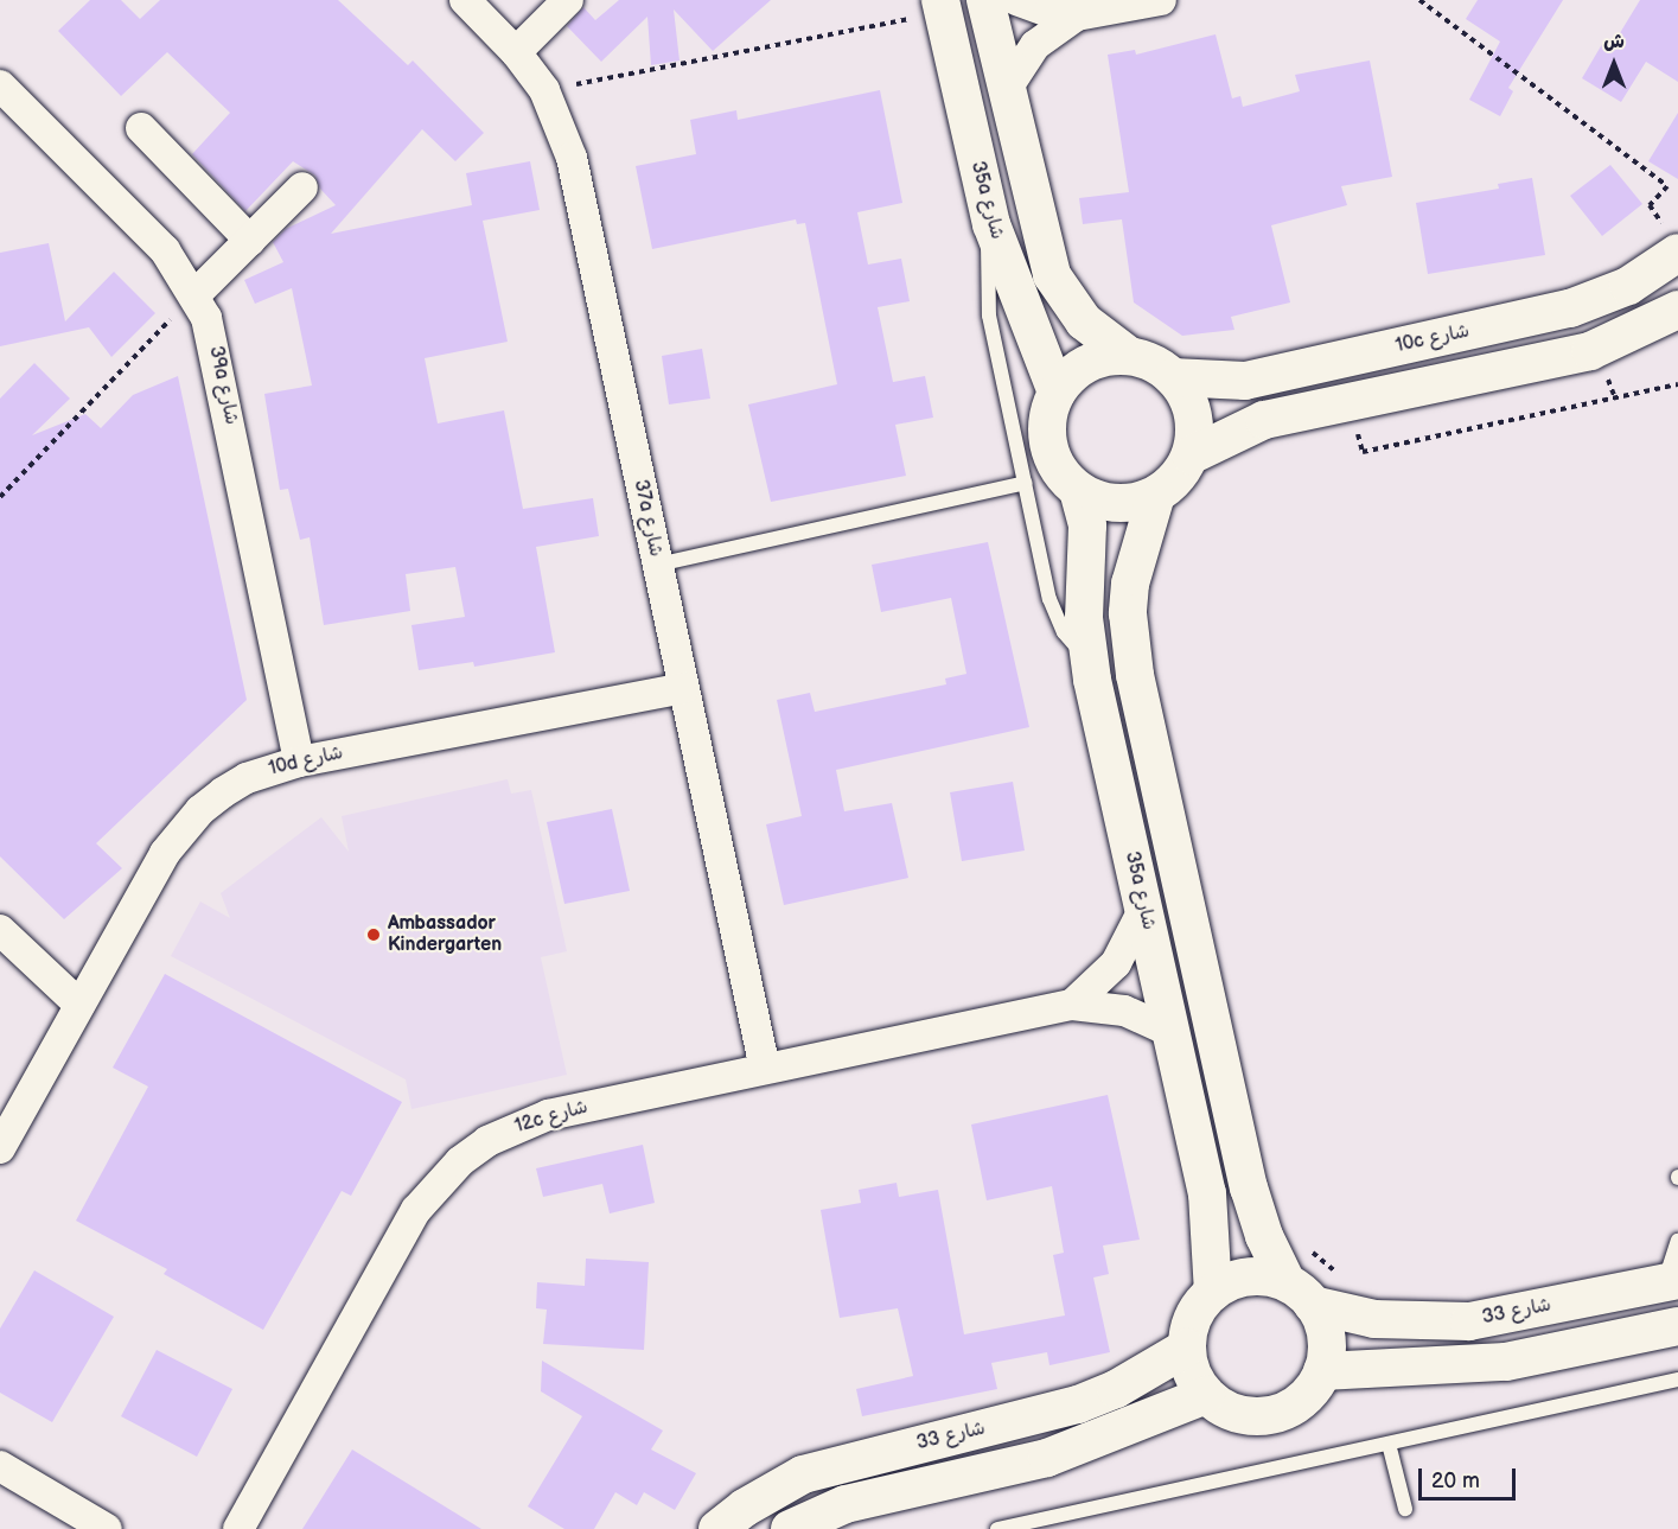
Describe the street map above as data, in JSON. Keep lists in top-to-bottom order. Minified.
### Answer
{"streets":{"street":["35a شارع","10c شارع","39a شارع","37a شارع","10d شارع","12c شارع","شارع 33"]},"crossings":[["35a شارع","10c شارع"],["35a شارع","12c شارع"],["35a شارع","شارع 33"],["39a شارع","10d شارع"],["37a شارع","10d شارع"],["37a شارع","12c شارع"]],"places":["Ambassador Kindergarten"],"scale_bar":"20 m","north":"top"}
